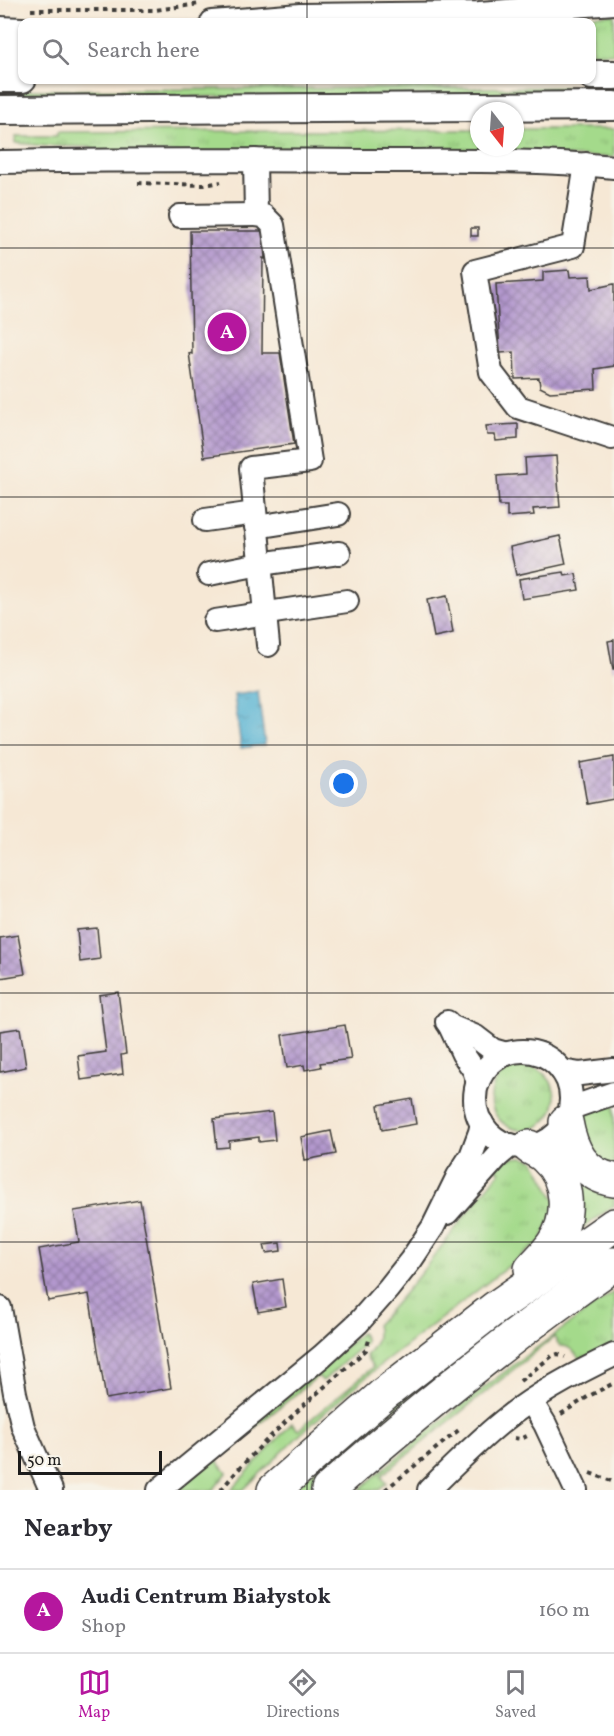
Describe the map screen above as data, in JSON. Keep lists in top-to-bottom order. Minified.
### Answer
{"scale_bar":"50 m","north":"bottom","page":{"search":"Search here","pins":"A","scale":"50 m","heading":"Nearby","list":[{"mark":"A","name":"Audi Centrum Białystok","note":"Shop","value":"160 m"}],"nav":["Map","Directions","Saved"]}}
